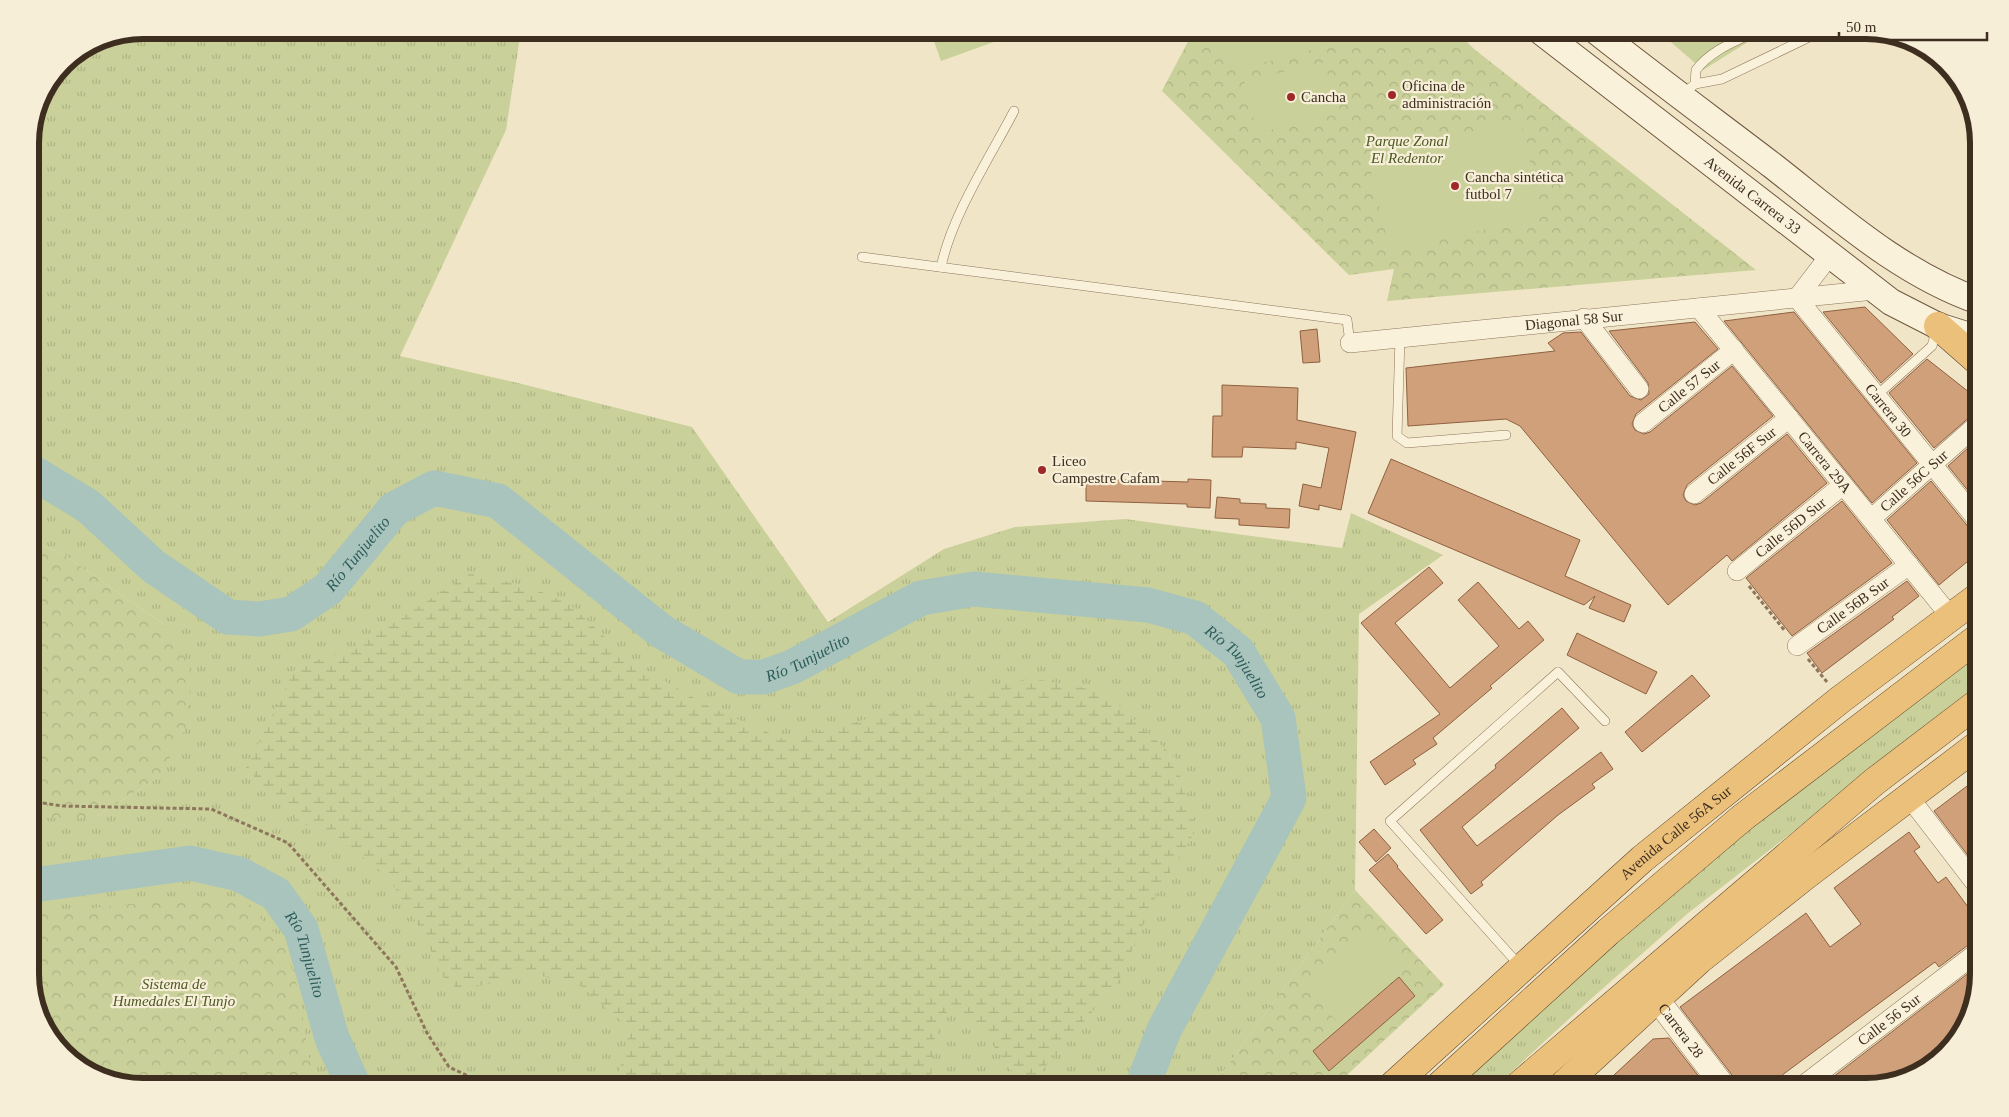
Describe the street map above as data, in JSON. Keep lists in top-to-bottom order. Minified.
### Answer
{"streets":{"highway":["Avenida Calle 56A Sur"],"main road":["Avenida Carrera 33"],"street":["Diagonal 58 Sur","Calle 57 Sur","Carrera 30","Calle 56F Sur","Carrera 29A","Calle 56C Sur","Calle 56D Sur","Calle 56B Sur","Calle 56 Sur","Carrera 28"]},"crossings":[["Avenida Carrera 33","Diagonal 58 Sur"],["Diagonal 58 Sur","Carrera 30"],["Diagonal 58 Sur","Carrera 29A"],["Calle 57 Sur","Carrera 29A"],["Carrera 30","Calle 56C Sur"],["Calle 56F Sur","Carrera 29A"],["Carrera 29A","Calle 56C Sur"],["Carrera 29A","Calle 56D Sur"],["Carrera 29A","Calle 56B Sur"],["Carrera 29A","Avenida Calle 56A Sur"]],"water":["Río Tunjuelito"],"parks":["Parque Zonal El Redentor","Sistema de Humedales El Tunjo"],"places":["Oficina de administración","Cancha","Cancha sintética futbol 7","Liceo Campestre Cafam"],"scale_bar":"50 m"}
